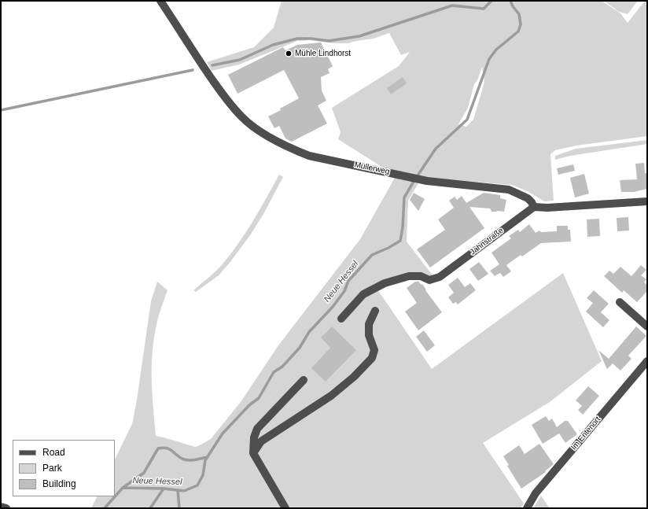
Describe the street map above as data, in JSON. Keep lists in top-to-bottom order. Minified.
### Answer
{"streets":{"street":["Müllerweg","Jahnstraße","Im Entenort"]},"crossings":[["Müllerweg","Jahnstraße"]],"water":["Neue Hessel"],"places":["Mühle Lindhorst"],"legend":["Road","Park","Building"]}
